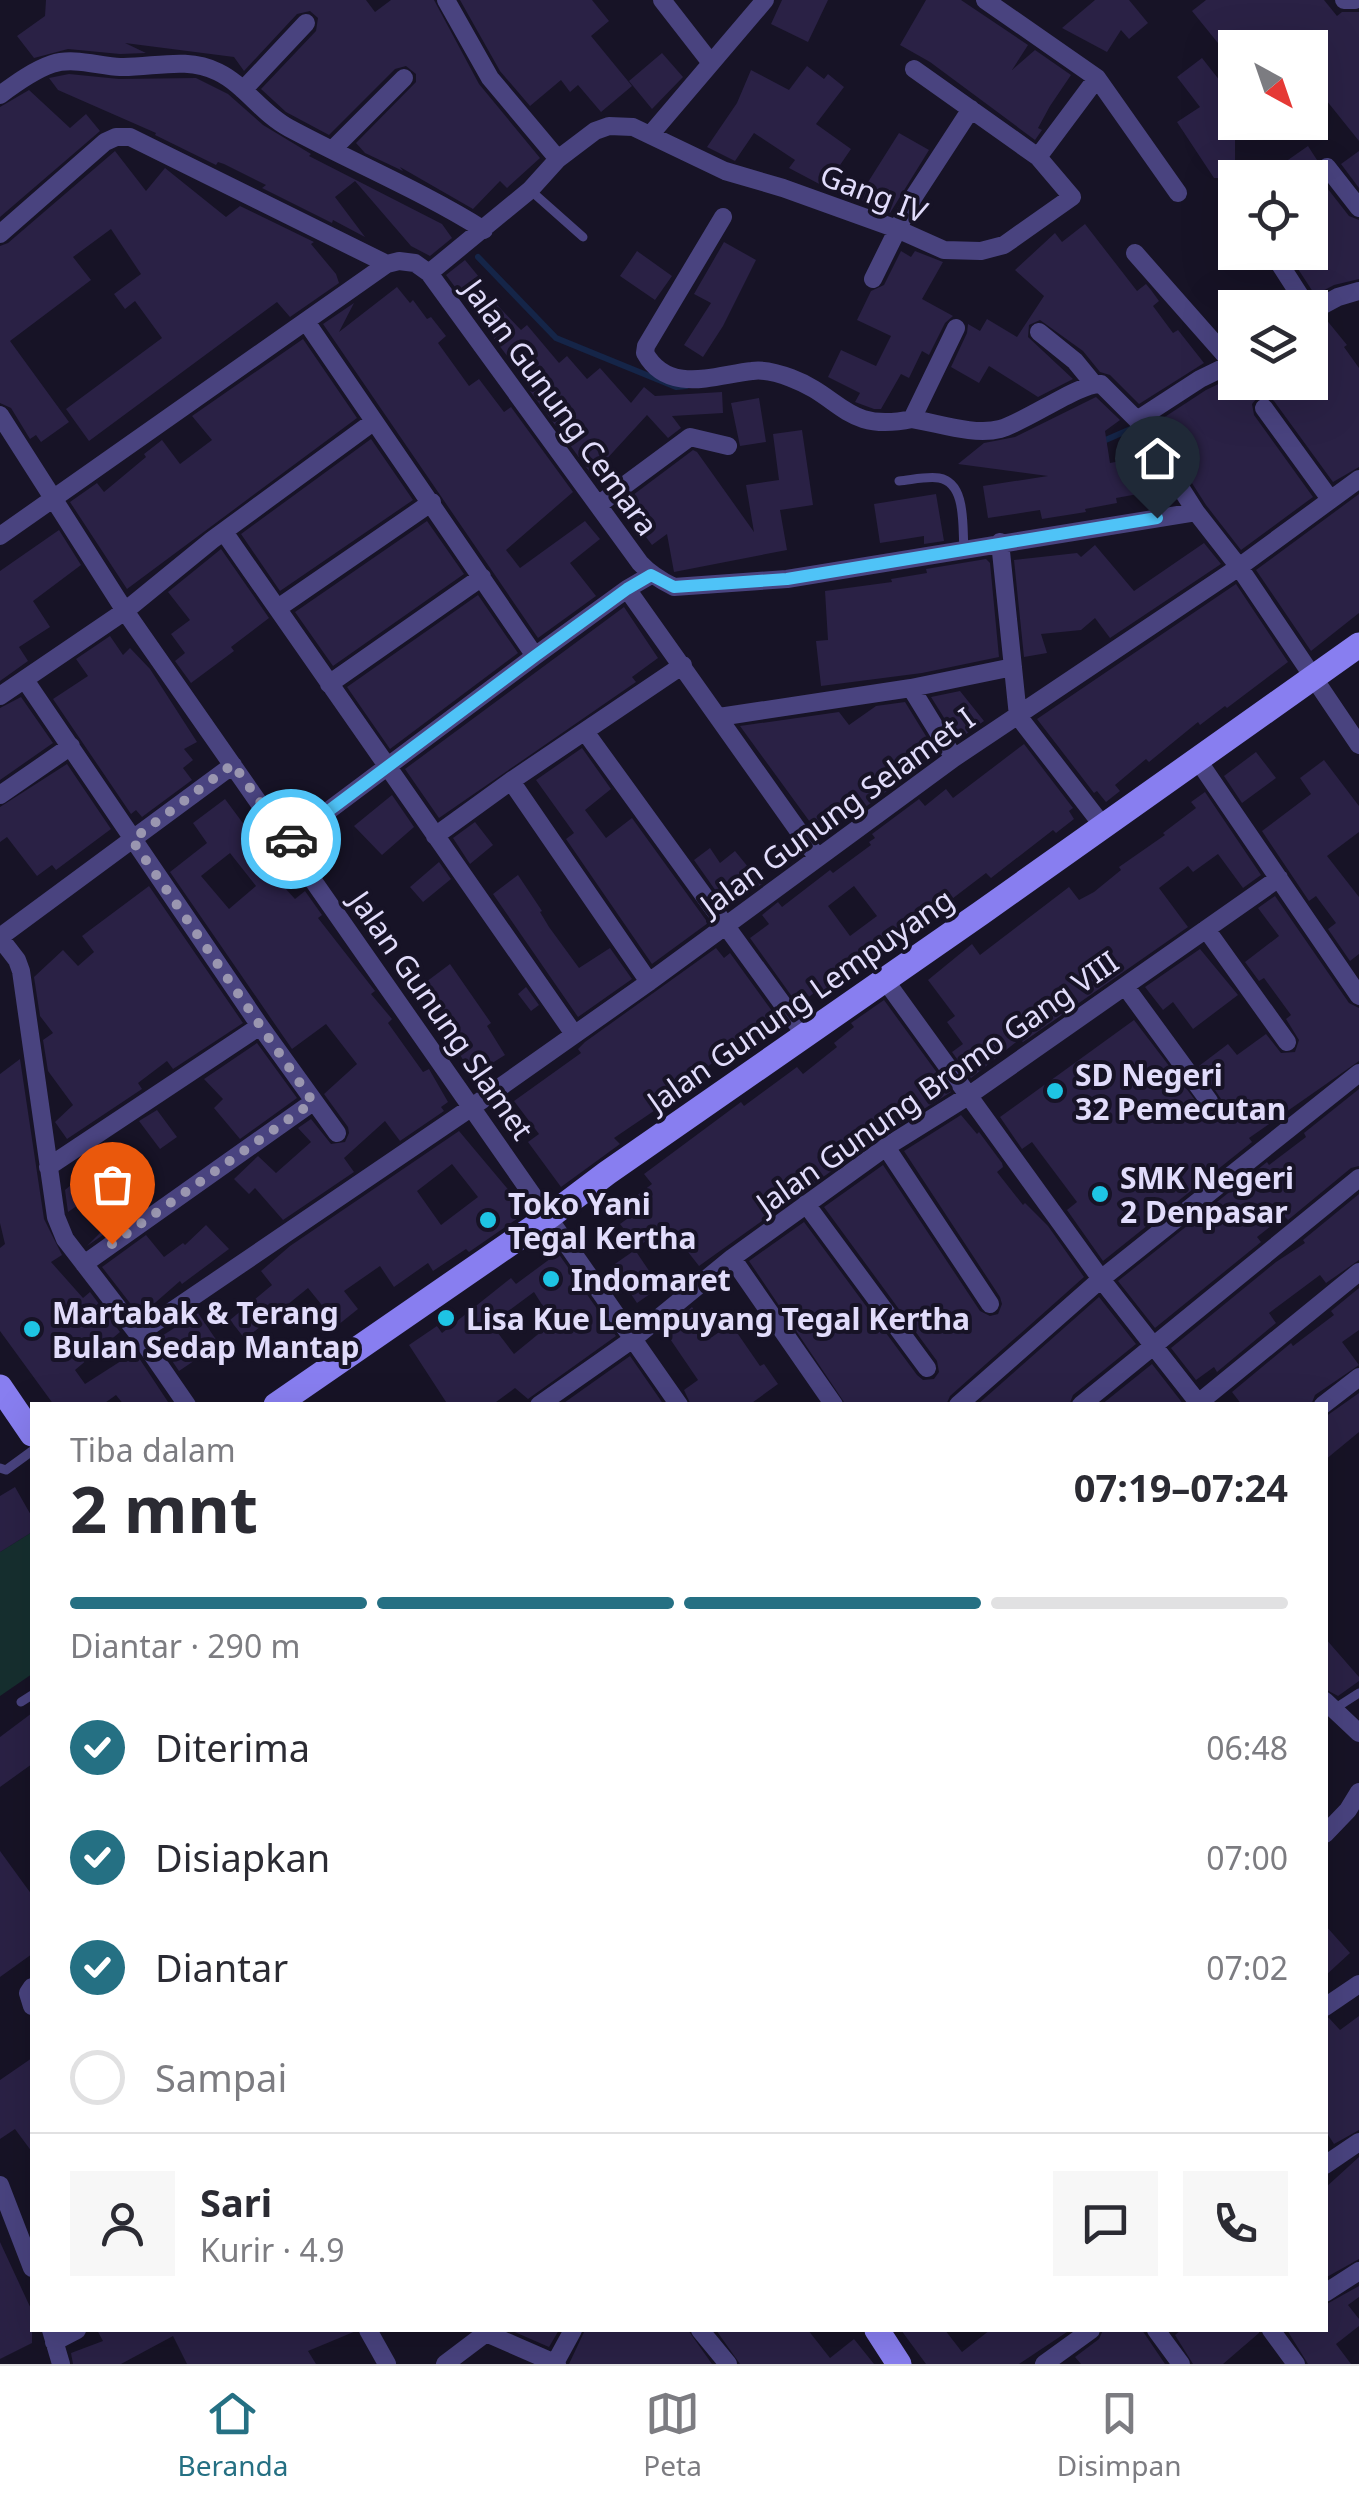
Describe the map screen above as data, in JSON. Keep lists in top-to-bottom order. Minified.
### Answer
{"streets":{"street":["Gang IV","Jalan Gunung Cemara","Jalan Gunung Selamet I","Jalan Gunung Lempuyang","Jalan Gunung Slamet","Jalan Gunung Bromo Gang VIII"]},"crossings":[["Gang IV","Jalan Gunung Cemara"],["Jalan Gunung Selamet I","Jalan Gunung Slamet"],["Jalan Gunung Lempuyang","Jalan Gunung Slamet"],["Jalan Gunung Slamet","Jalan Gunung Bromo Gang VIII"]],"places":["SD Negeri 32 Pemecutan","SMK Negeri 2 Denpasar","Toko Yani Tegal Kertha","Indomaret","Lisa Kue Lempuyang Tegal Kertha","Martabak & Terang Bulan Sedap Mantap"],"north":"bottom right","page":{"heading":["2 mnt","Tiba dalam","07:19–07:24"],"panel":["Sari","Kurir · 4.9"],"bar":"Diantar · 290 m","list":[["Diterima","06:48"],["Disiapkan","07:00"],["Diantar","07:02"],"Sampai"],"tabs":["Beranda","Peta","Disimpan"]}}
